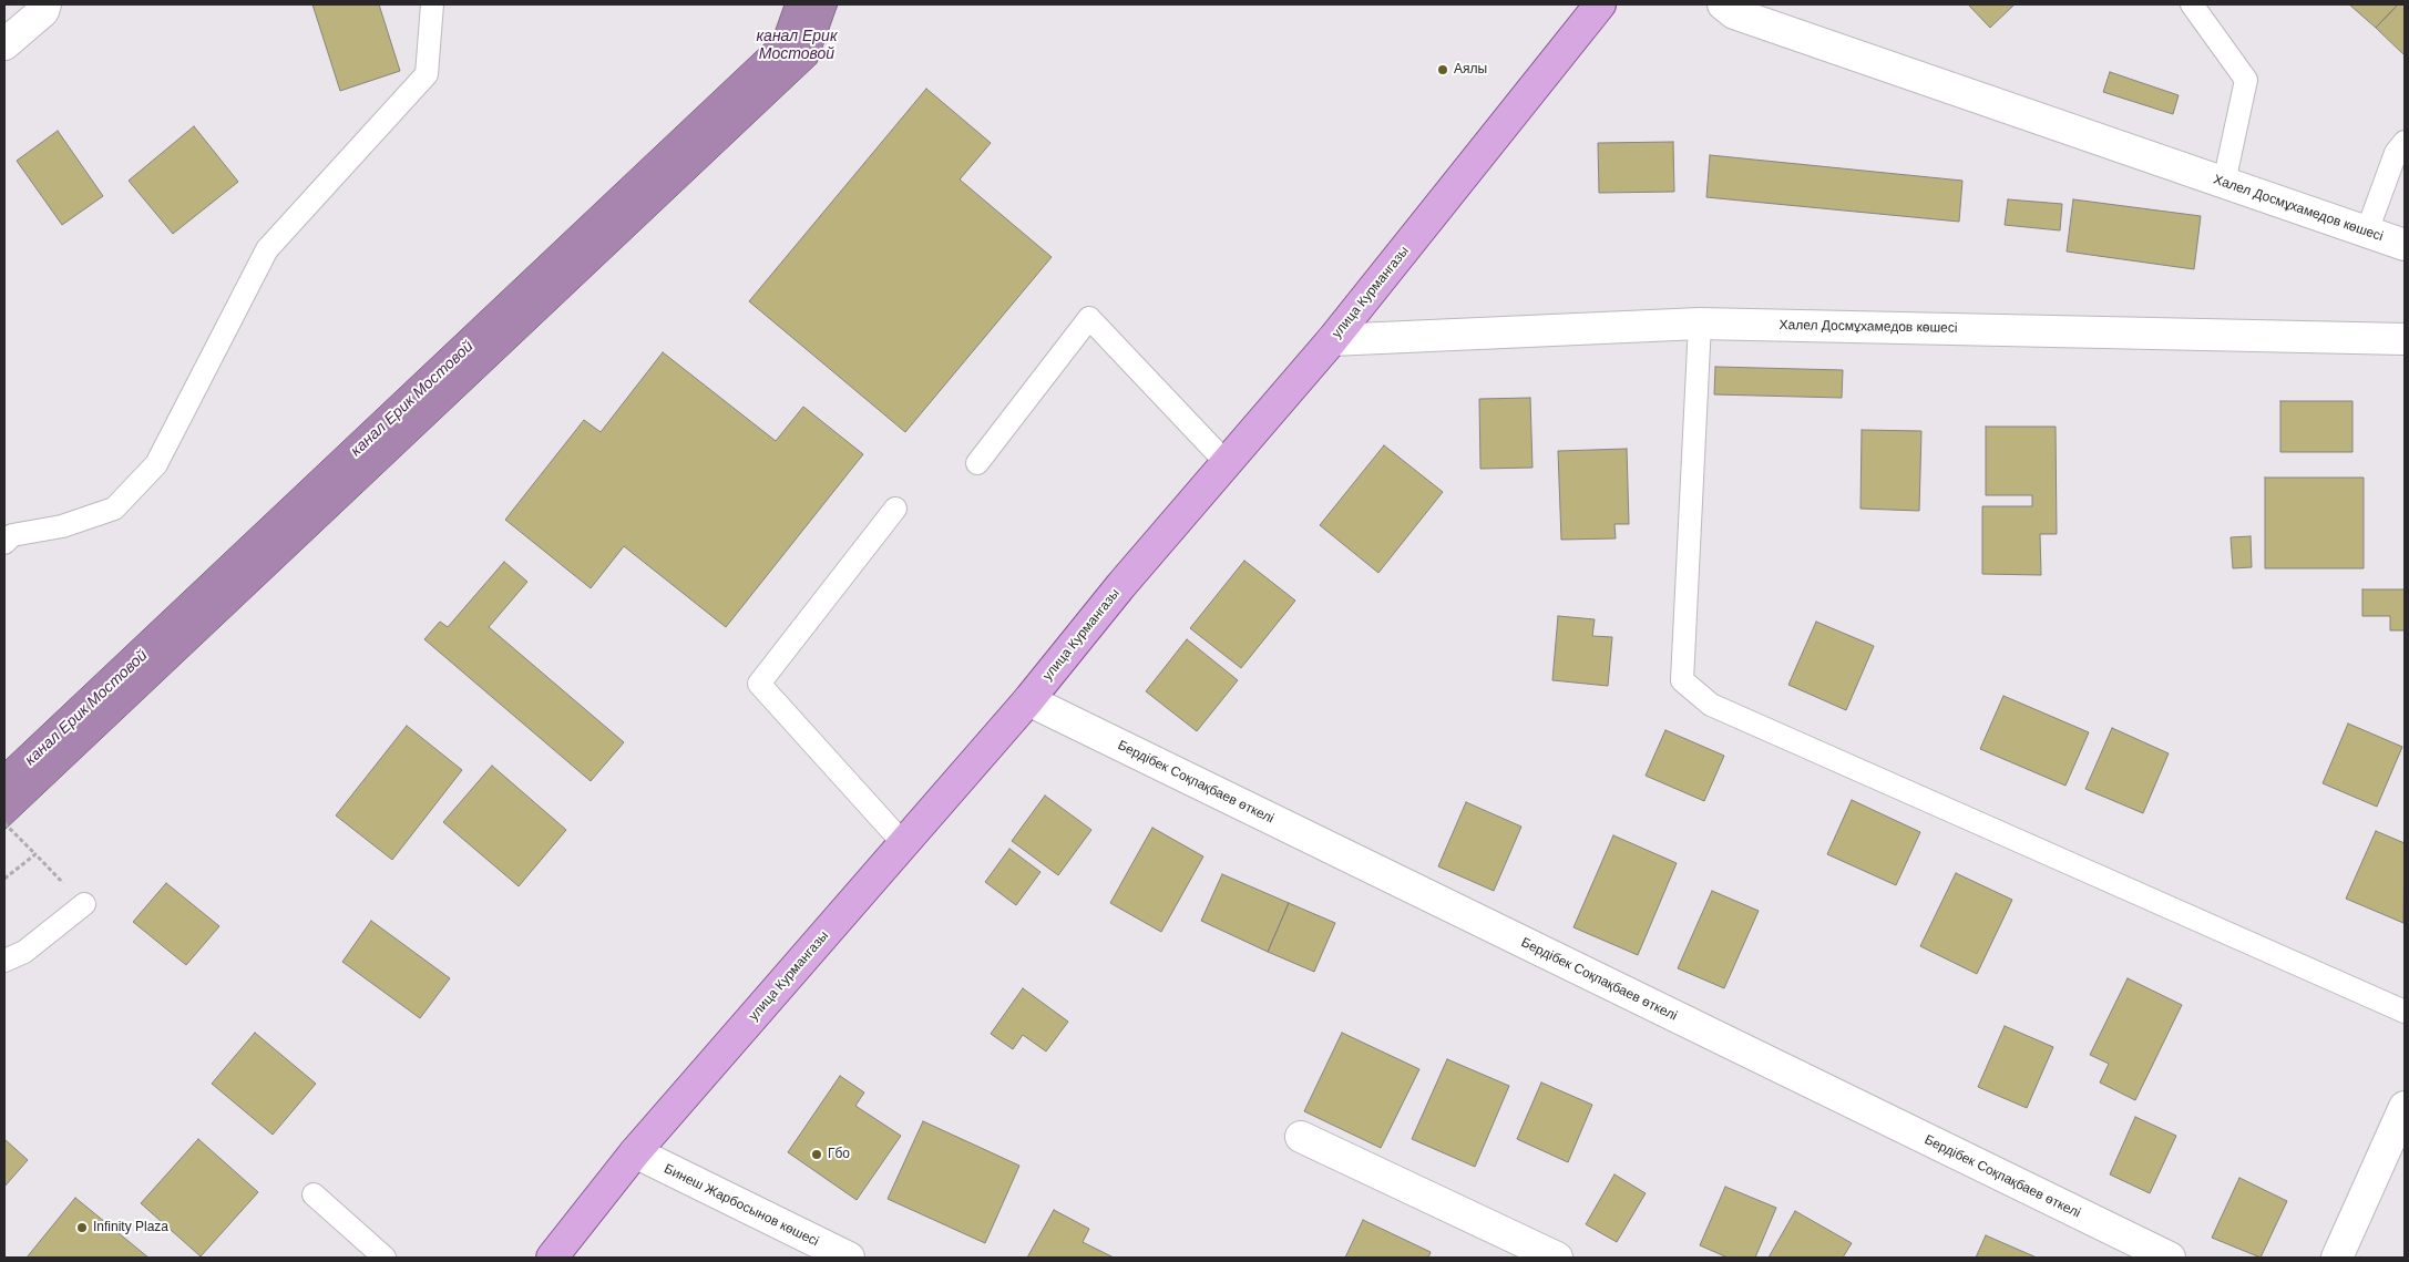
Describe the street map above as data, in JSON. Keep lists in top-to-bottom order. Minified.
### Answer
{"streets":{"main road":["улица Курмангазы"],"street":["Халел Досмұхамедов көшесі","Бердібек Соқпақбаев өткелі","Бинеш Жарбосынов көшесі"]},"crossings":[["Халел Досмұхамедов көшесі","улица Курмангазы"],["улица Курмангазы","Бердібек Соқпақбаев өткелі"],["улица Курмангазы","Бинеш Жарбосынов көшесі"]],"water":["канал Ерик Мостовой"],"places":["Аялы","Гбо","Infinity Plaza"]}
